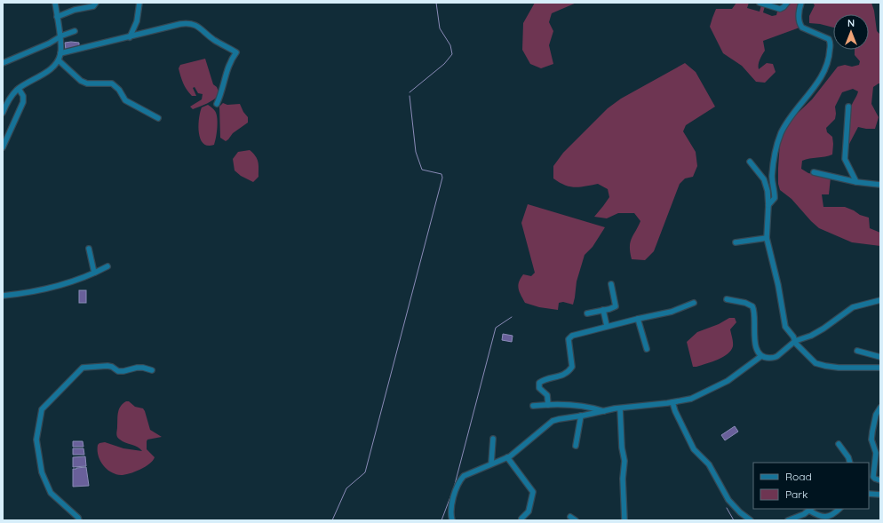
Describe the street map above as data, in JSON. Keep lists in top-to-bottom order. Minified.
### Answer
{"legend":["Road","Park"],"north":"top"}
